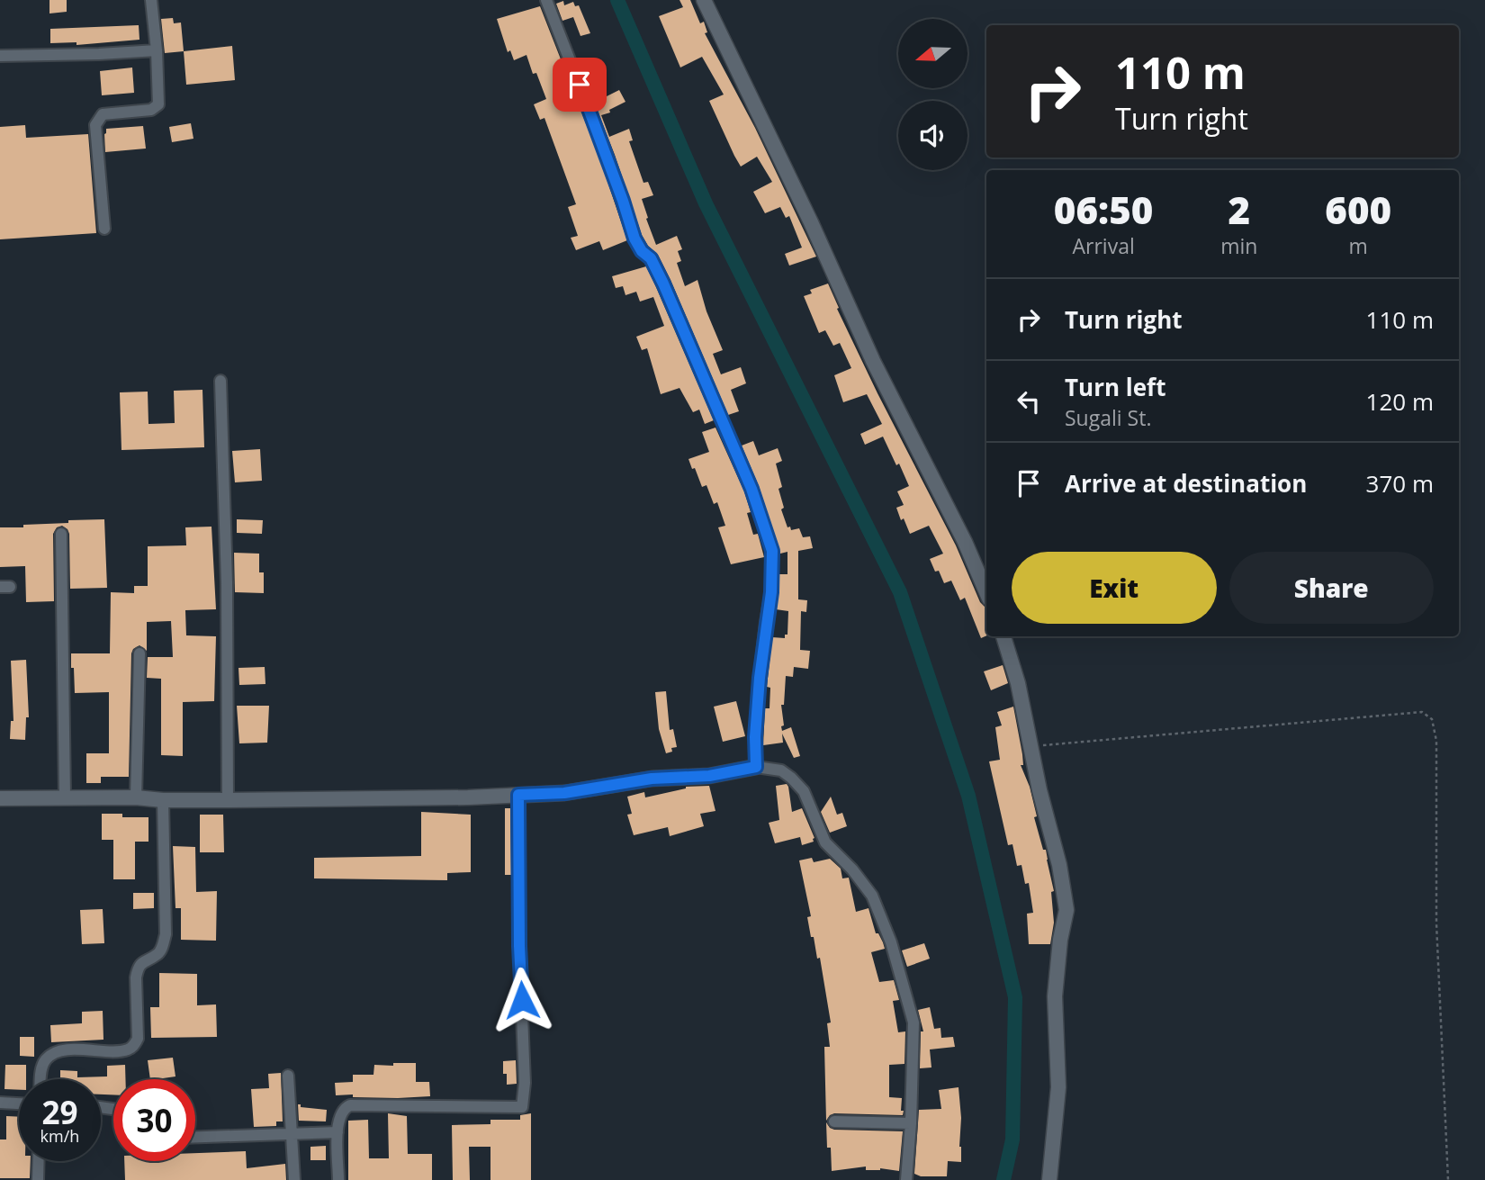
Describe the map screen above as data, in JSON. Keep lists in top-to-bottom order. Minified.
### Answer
{"north":"left","page":{"turn":["110 m","Turn right"],"eta":["06:50","Arrival","2","min","600","m"],"list":[{"name":"Turn right","value":"110 m"},{"name":"Turn left","note":"Sugali St.","value":"120 m"},{"name":"Arrive at destination","value":"370 m"}],"buttons":["Exit","Share"],"speed":"29 km/h","limit":"30"}}
